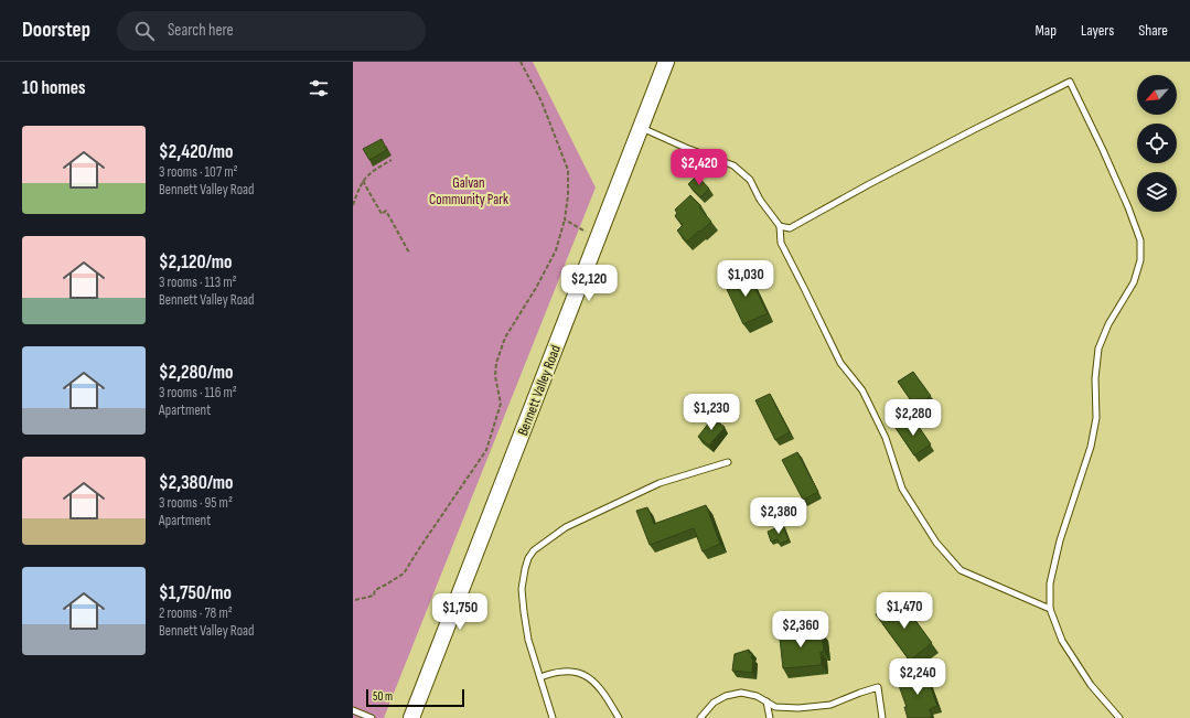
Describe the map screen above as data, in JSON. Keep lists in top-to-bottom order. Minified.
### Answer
{"streets":{"street":["Bennett Valley Road"]},"parks":["Galvan Community Park"],"scale_bar":"50 m","north":"bottom left","page":{"header":"Doorstep","search":"Search here","nav":["Map","Layers","Share"],"heading":"10 homes","list":[{"name":"$2,420/mo","note":"3 rooms · 107 m² · Bennett Valley Road"},{"name":"$2,120/mo","note":"3 rooms · 113 m² · Bennett Valley Road"},{"name":"$2,280/mo","note":"3 rooms · 116 m² · Apartment"},{"name":"$2,380/mo","note":"3 rooms · 95 m² · Apartment"},{"name":"$1,750/mo","note":"2 rooms · 78 m² · Bennett Valley Road"}],"price":["$2,420","$1,030","$2,120","$1,230","$2,280","$2,380","$1,470","$1,750","$2,360","$2,240"],"scale":"50 m"}}
